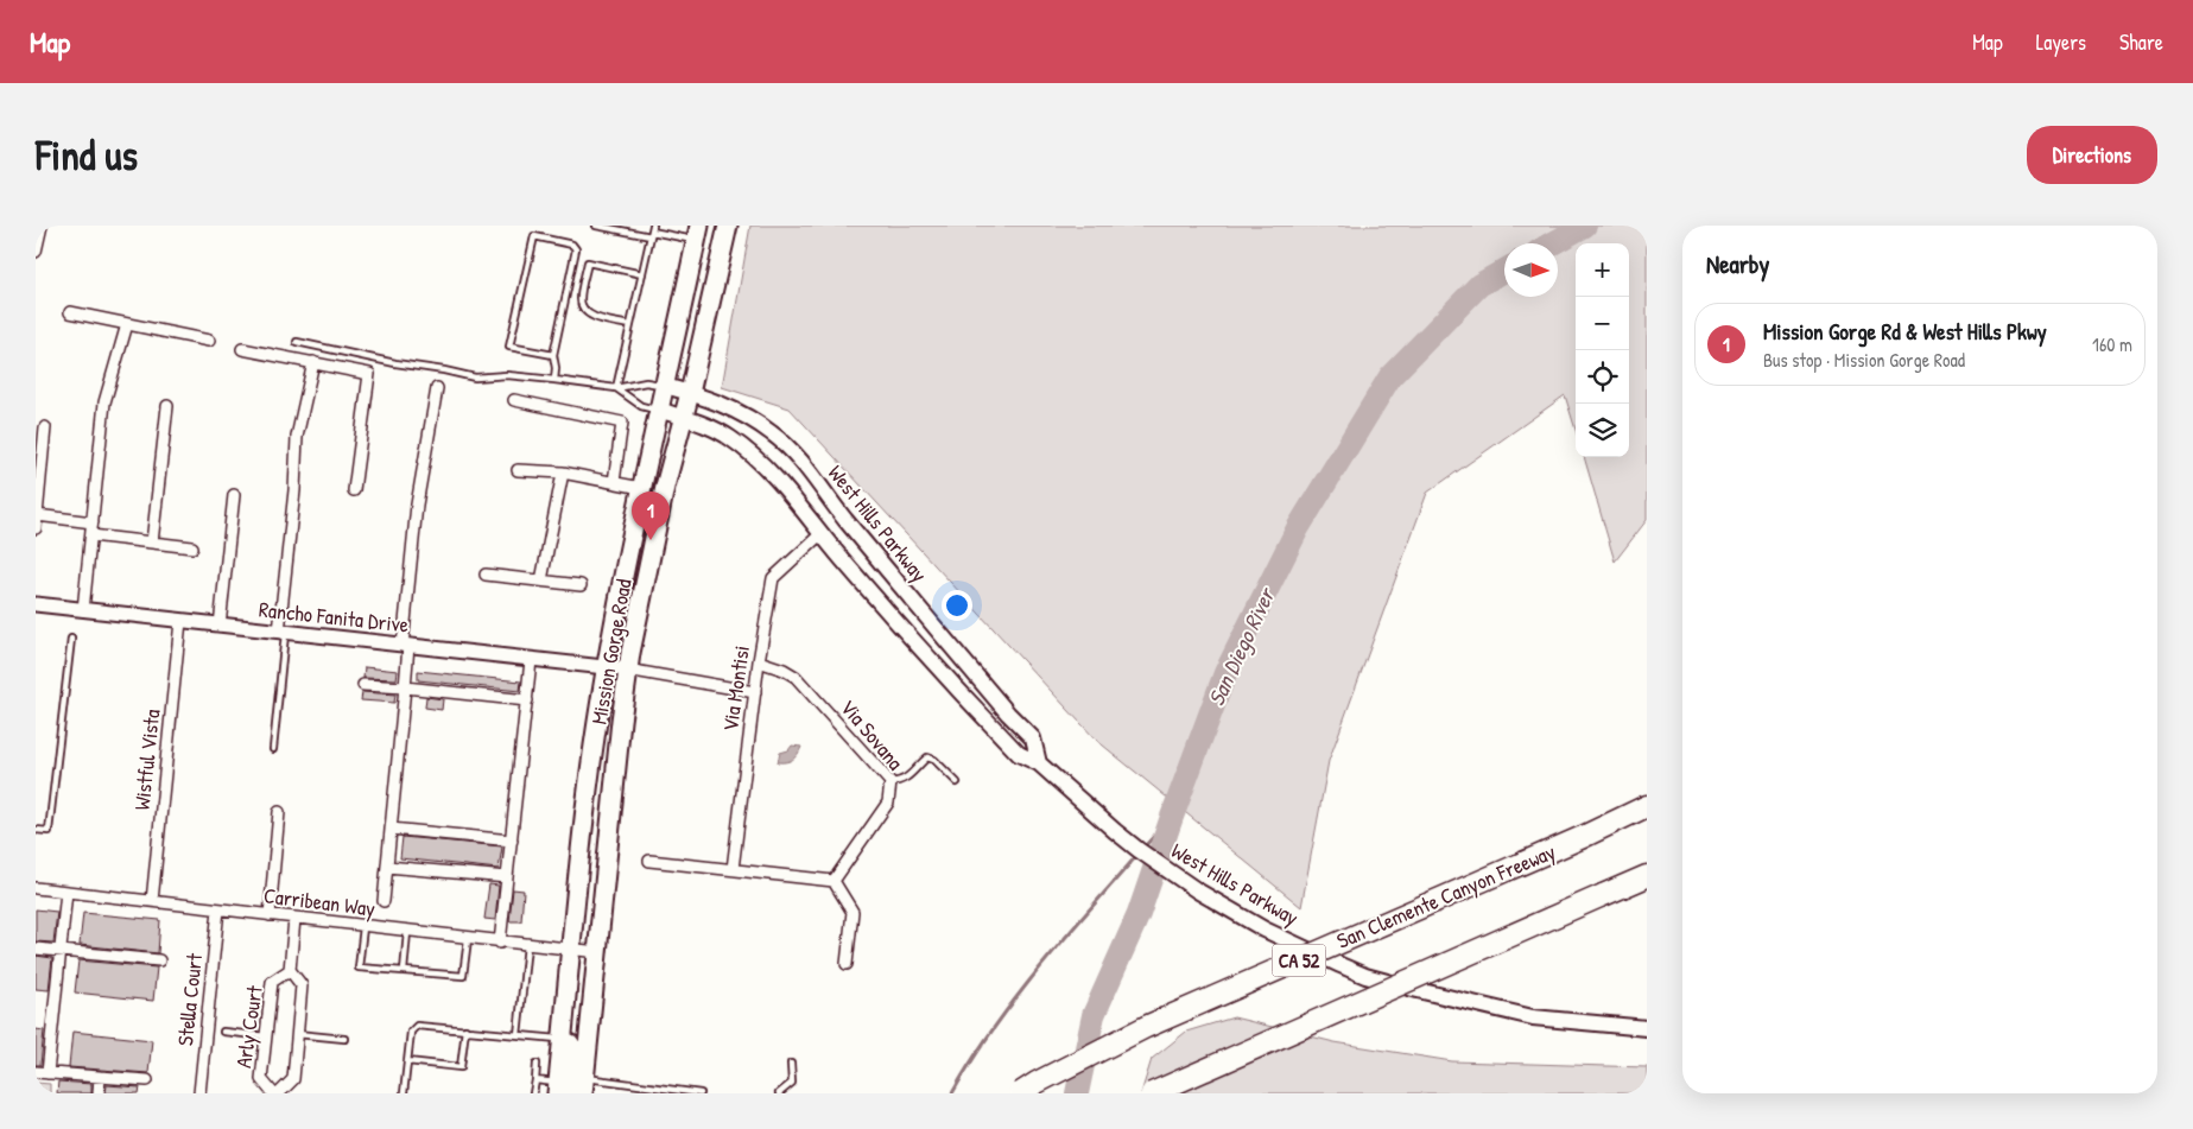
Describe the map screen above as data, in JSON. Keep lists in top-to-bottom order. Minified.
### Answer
{"streets":{"highway":["San Clemente Canyon Freeway","CA 52"],"main road":["West Hills Parkway","Mission Gorge Road"],"street":["Rancho Fanita Drive","Via Montisi","Via Sovana","Wistful Vista","Carribean Way","Stella Court","Arly Court"]},"crossings":[["West Hills Parkway","Mission Gorge Road"],["West Hills Parkway","Via Montisi"],["Rancho Fanita Drive","Mission Gorge Road"],["Rancho Fanita Drive","Wistful Vista"],["Mission Gorge Road","Carribean Way"],["Via Montisi","Via Sovana"],["Wistful Vista","Carribean Way"],["Carribean Way","Stella Court"],["Carribean Way","Arly Court"]],"water":["San Diego River"],"north":"right","page":{"header":"Map","nav":["Map","Layers","Share"],"buttons":"Directions","title":"Find us","heading":"Nearby","map_buttons":["+","−"],"list":[{"mark":"1","name":"Mission Gorge Rd & West Hills Pkwy","note":"Bus stop · Mission Gorge Road","value":"160 m"}],"pins":"1"}}
